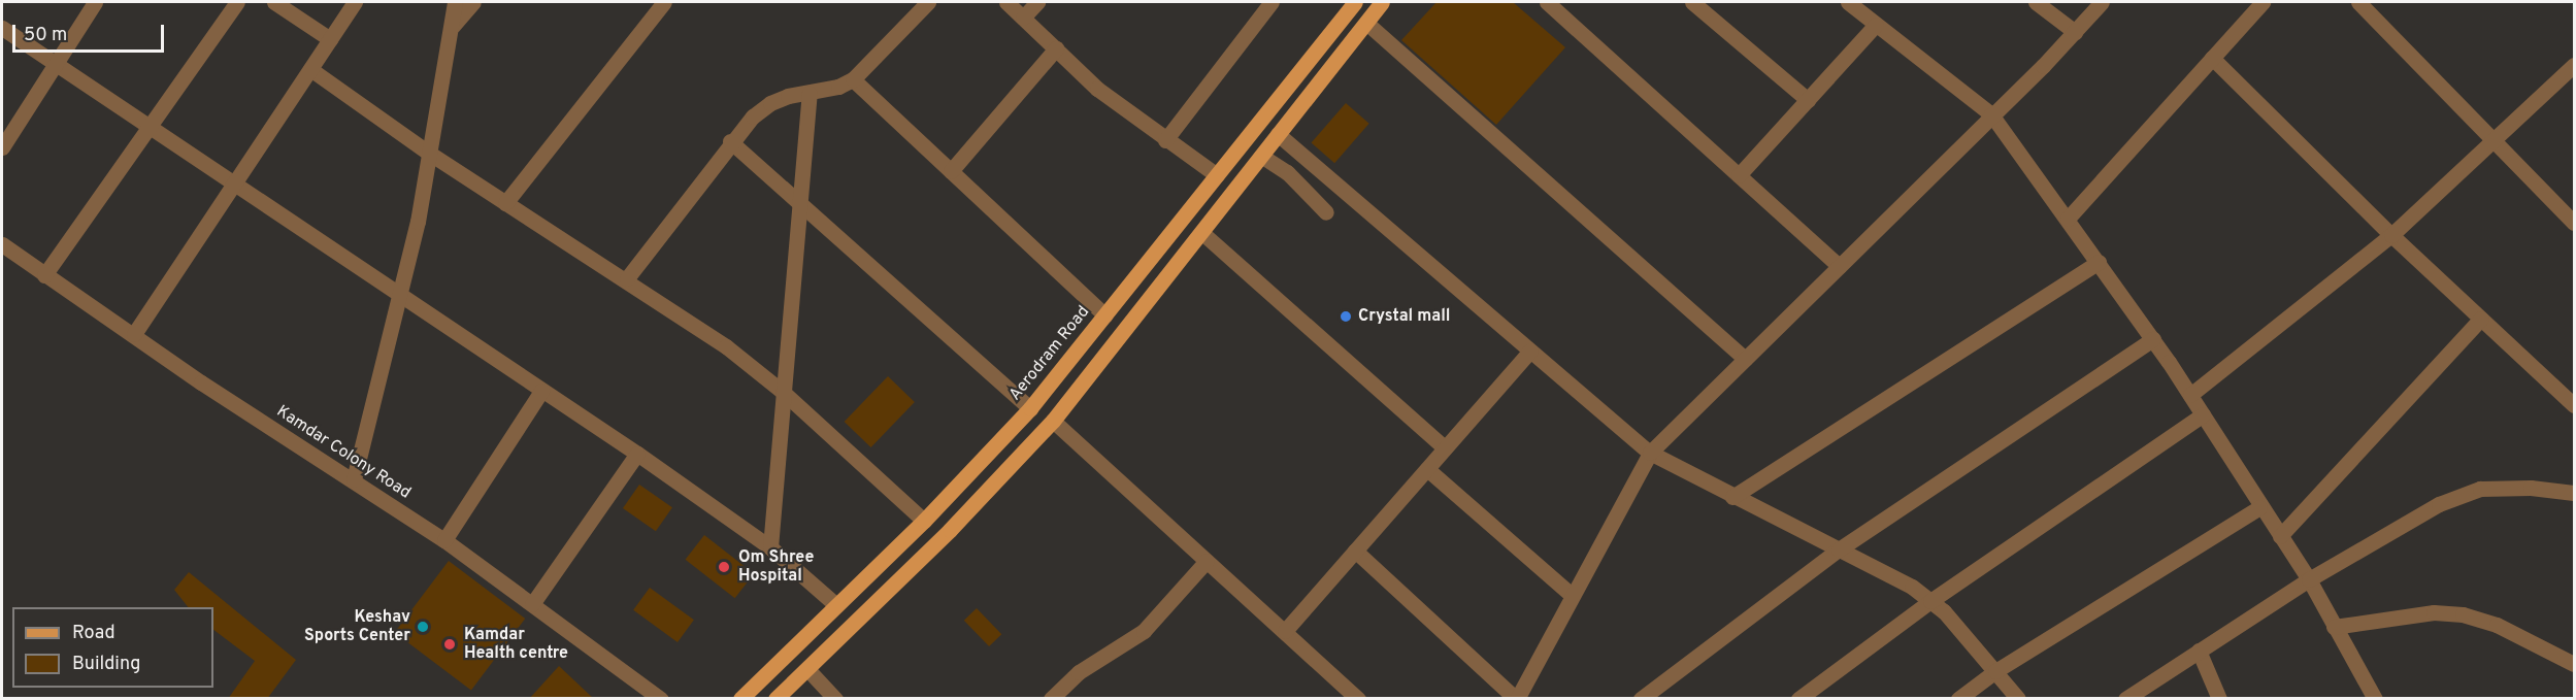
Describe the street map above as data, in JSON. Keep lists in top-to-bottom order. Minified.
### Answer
{"streets":{"main road":["Aerodram Road"],"street":["Kamdar Colony Road"]},"places":["Crystal mall","Om Shree Hospital","Keshav Sports Center","Kamdar Health centre"],"legend":["Road","Building"],"scale_bar":"50 m"}
